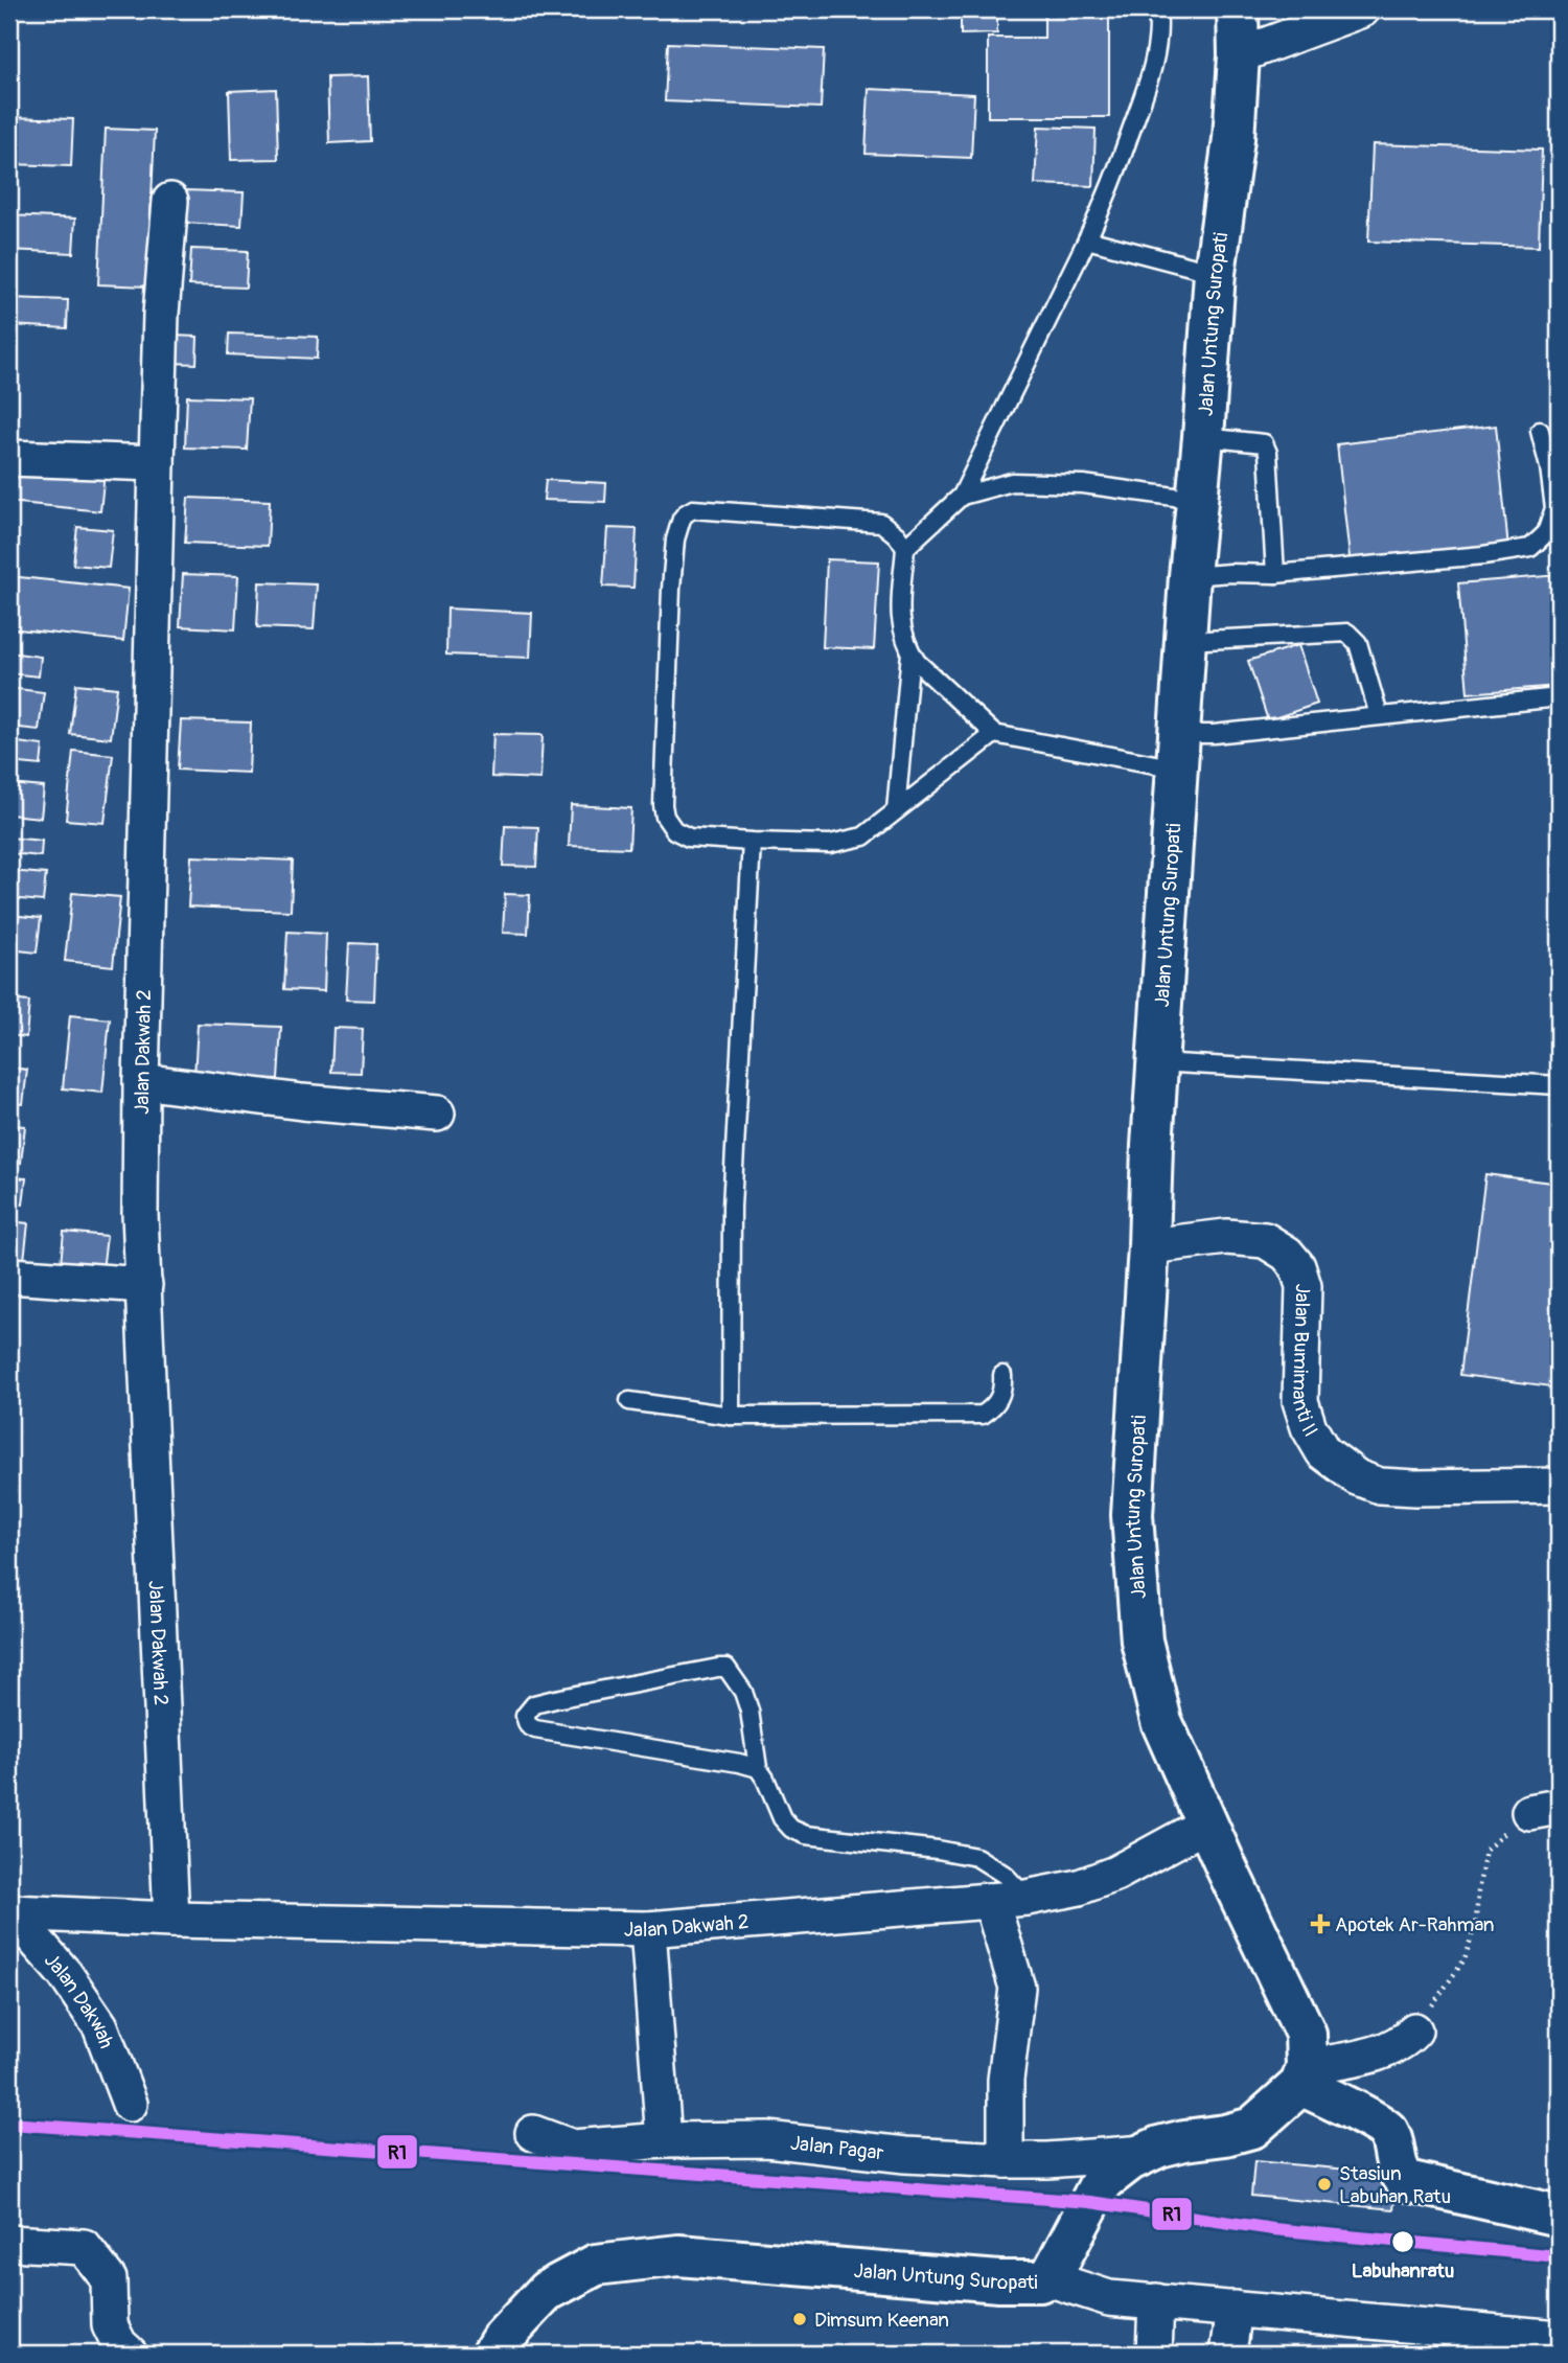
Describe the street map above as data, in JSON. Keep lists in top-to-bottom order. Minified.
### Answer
{"streets":{"main road":["Jalan Untung Suropati"],"street":["Jalan Dakwah 2","Jalan Bumimanti II","Jalan Dakwah","Jalan Pagar"]},"crossings":[["Jalan Untung Suropati","Jalan Dakwah 2"],["Jalan Untung Suropati","Jalan Bumimanti II"],["Jalan Untung Suropati","Jalan Pagar"]],"places":{"health":["Apotek Ar-Rahman"],"other":["Stasiun Labuhan Ratu","Labuhanratu","Dimsum Keenan"]},"lines":["transit line R1"]}
